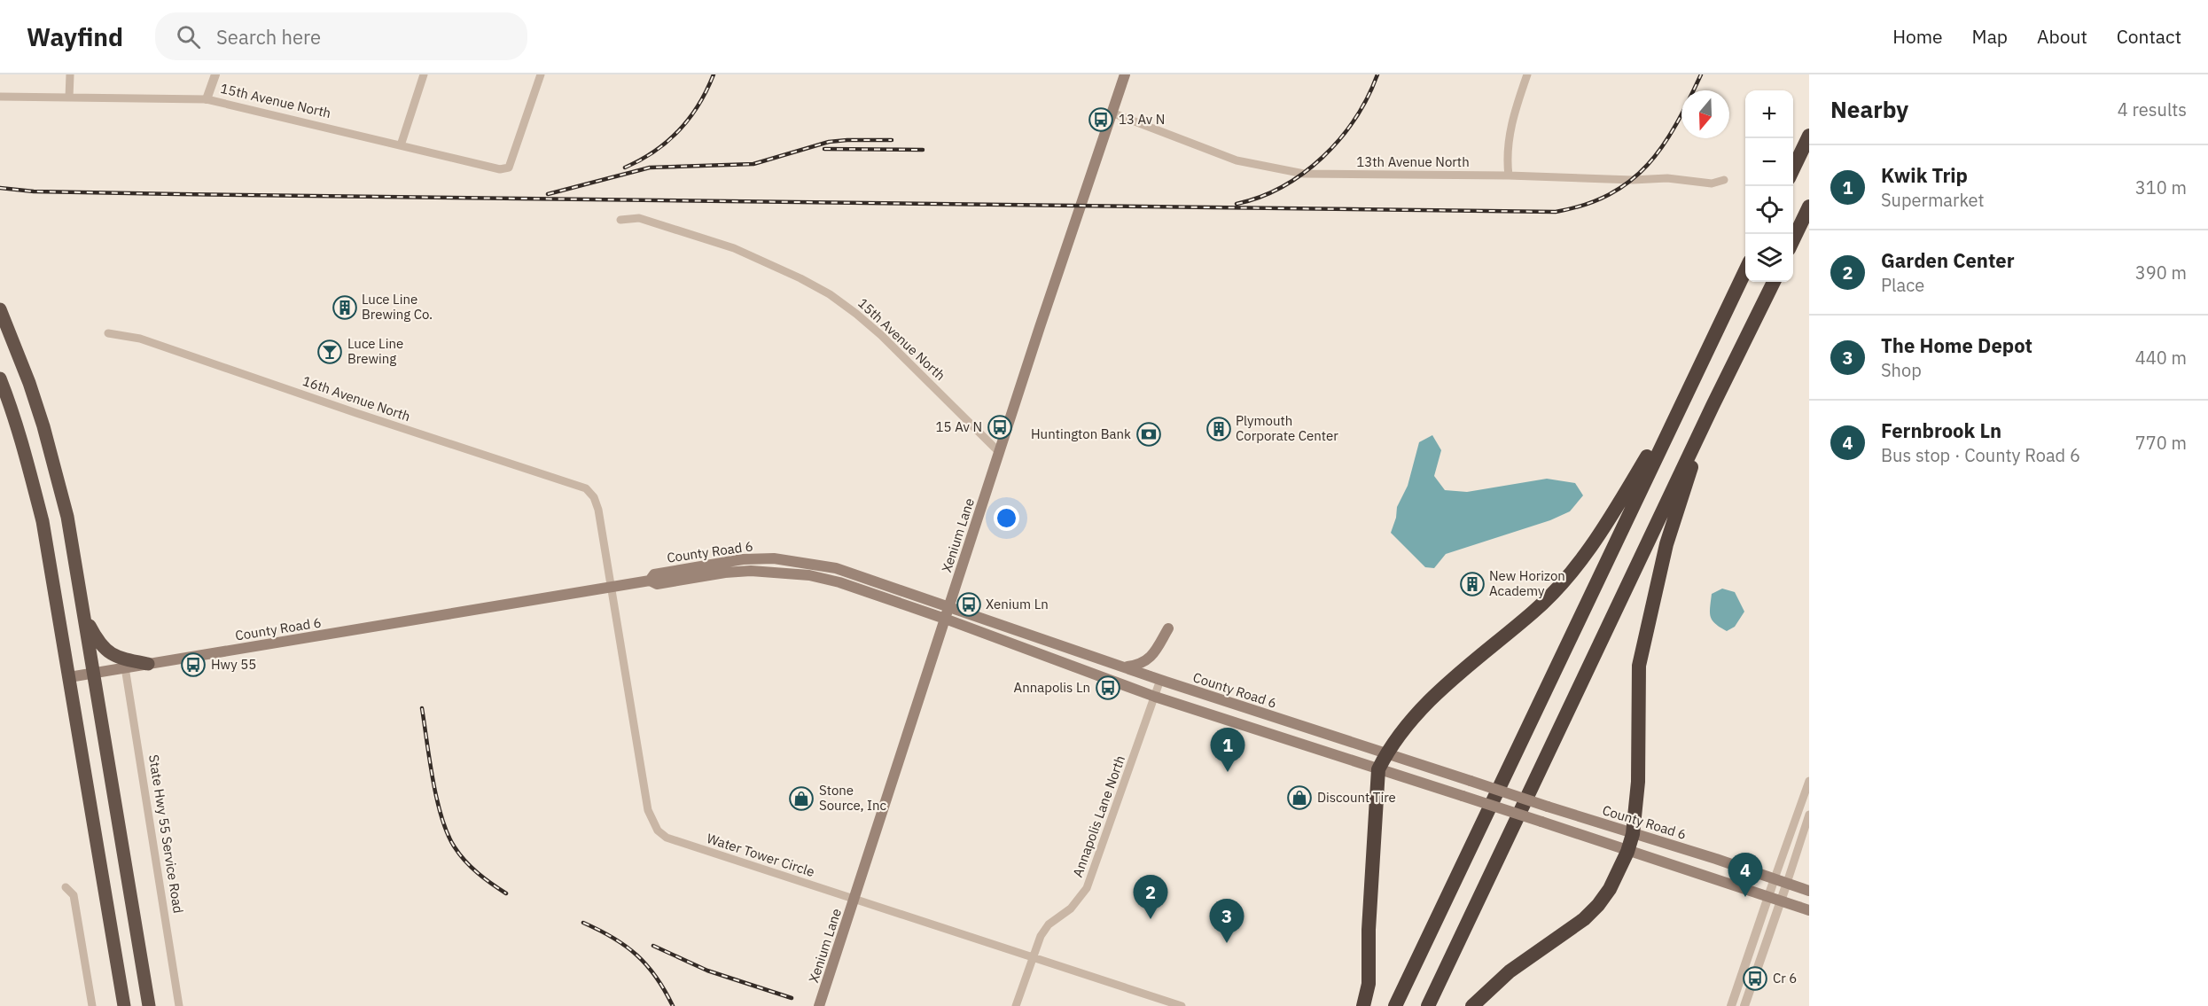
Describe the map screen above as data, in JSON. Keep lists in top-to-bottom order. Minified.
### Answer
{"streets":{"main road":["Xenium Lane","County Road 6"],"street":["15th Avenue North","13th Avenue North","16th Avenue North","Annapolis Lane North","State Hwy 55 Service Road","Water Tower Circle"]},"crossings":[["15th Avenue North","Xenium Lane"],["13th Avenue North","Xenium Lane"],["16th Avenue North","Water Tower Circle"],["Xenium Lane","County Road 6"],["Xenium Lane","Water Tower Circle"],["County Road 6","Annapolis Lane North"],["County Road 6","State Hwy 55 Service Road"],["County Road 6","Water Tower Circle"],["Annapolis Lane North","Water Tower Circle"]],"places":{"bus stop":["13 Av N","15 Av N","Xenium Ln","Hwy 55","Annapolis Ln","Cr 6"],"building":["Luce Line Brewing Co.","Plymouth Corporate Center","New Horizon Academy"],"bar":["Luce Line Brewing"],"bank":["Huntington Bank"],"shop":["Discount Tire","Stone Source, Inc"]},"north":"bottom","page":{"header":"Wayfind","search":"Search here","nav":["Home","Map","About","Contact"],"heading":["Nearby","4 results"],"map_buttons":["+","−"],"list":[{"mark":"1","name":"Kwik Trip","note":"Supermarket","value":"310 m"},{"mark":"2","name":"Garden Center","note":"Place","value":"390 m"},{"mark":"3","name":"The Home Depot","note":"Shop","value":"440 m"},{"mark":"4","name":"Fernbrook Ln","note":"Bus stop · County Road 6","value":"770 m"}],"pins":["1","4","2","3"]}}
